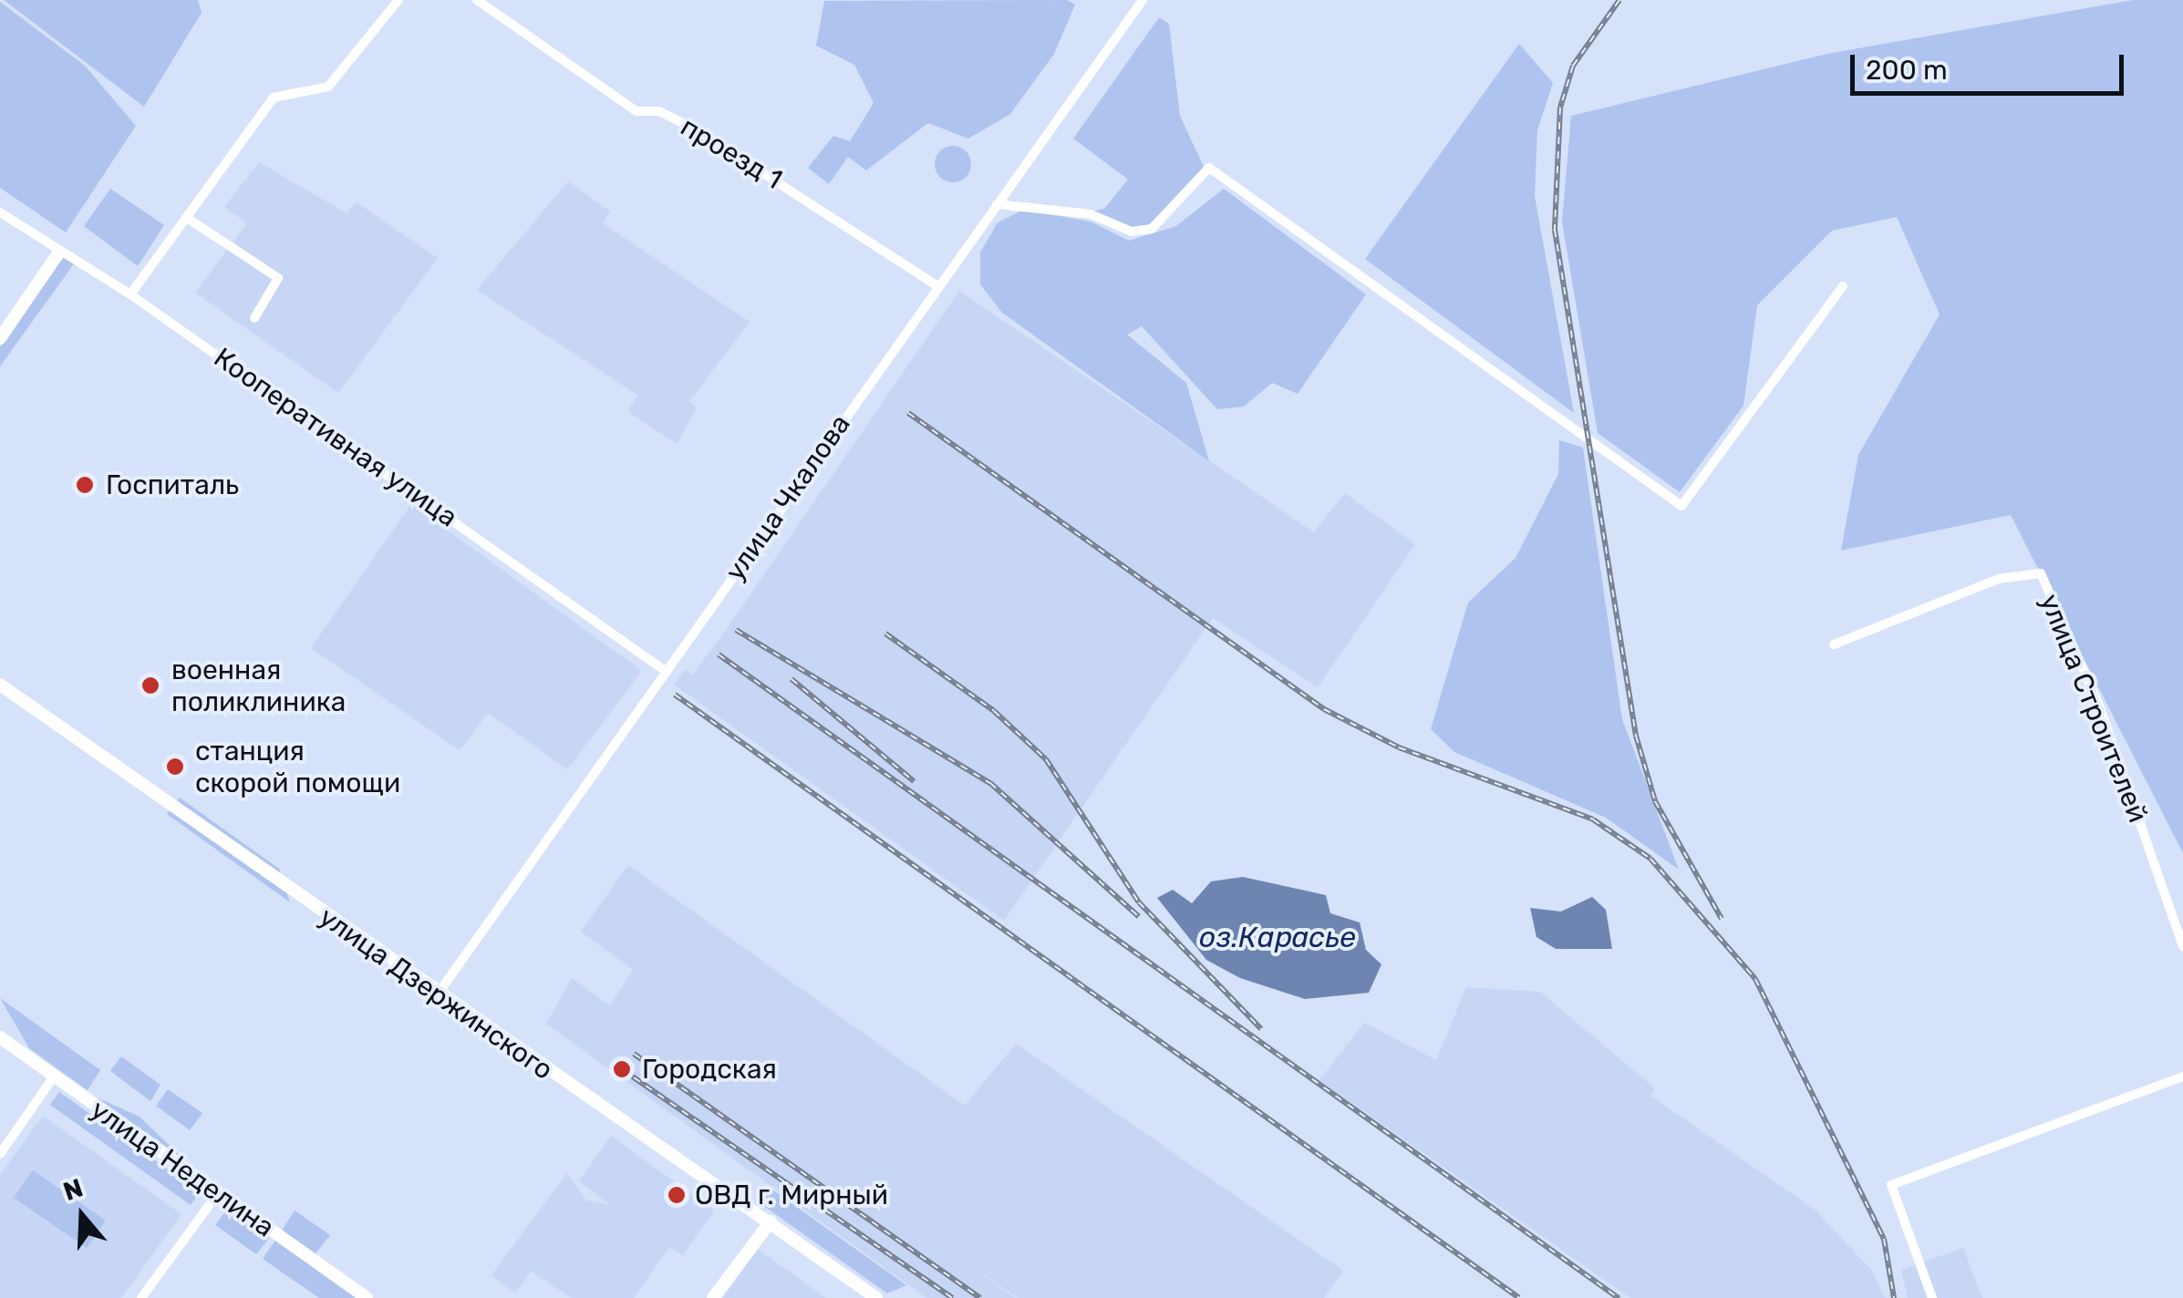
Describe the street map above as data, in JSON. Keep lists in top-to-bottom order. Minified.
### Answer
{"streets":{"street":["проезд 1","Кооперативная улица","улица Чкалова","улица Строителей","улица Дзержинского","улица Неделина"]},"crossings":[["проезд 1","улица Чкалова"],["Кооперативная улица","улица Чкалова"],["улица Чкалова","улица Дзержинского"]],"water":["оз.Карасье"],"places":["Госпиталь","военная поликлиника","станция скорой помощи","Городская","ОВД г. Мирный"],"scale_bar":"200 m","north":"top"}
